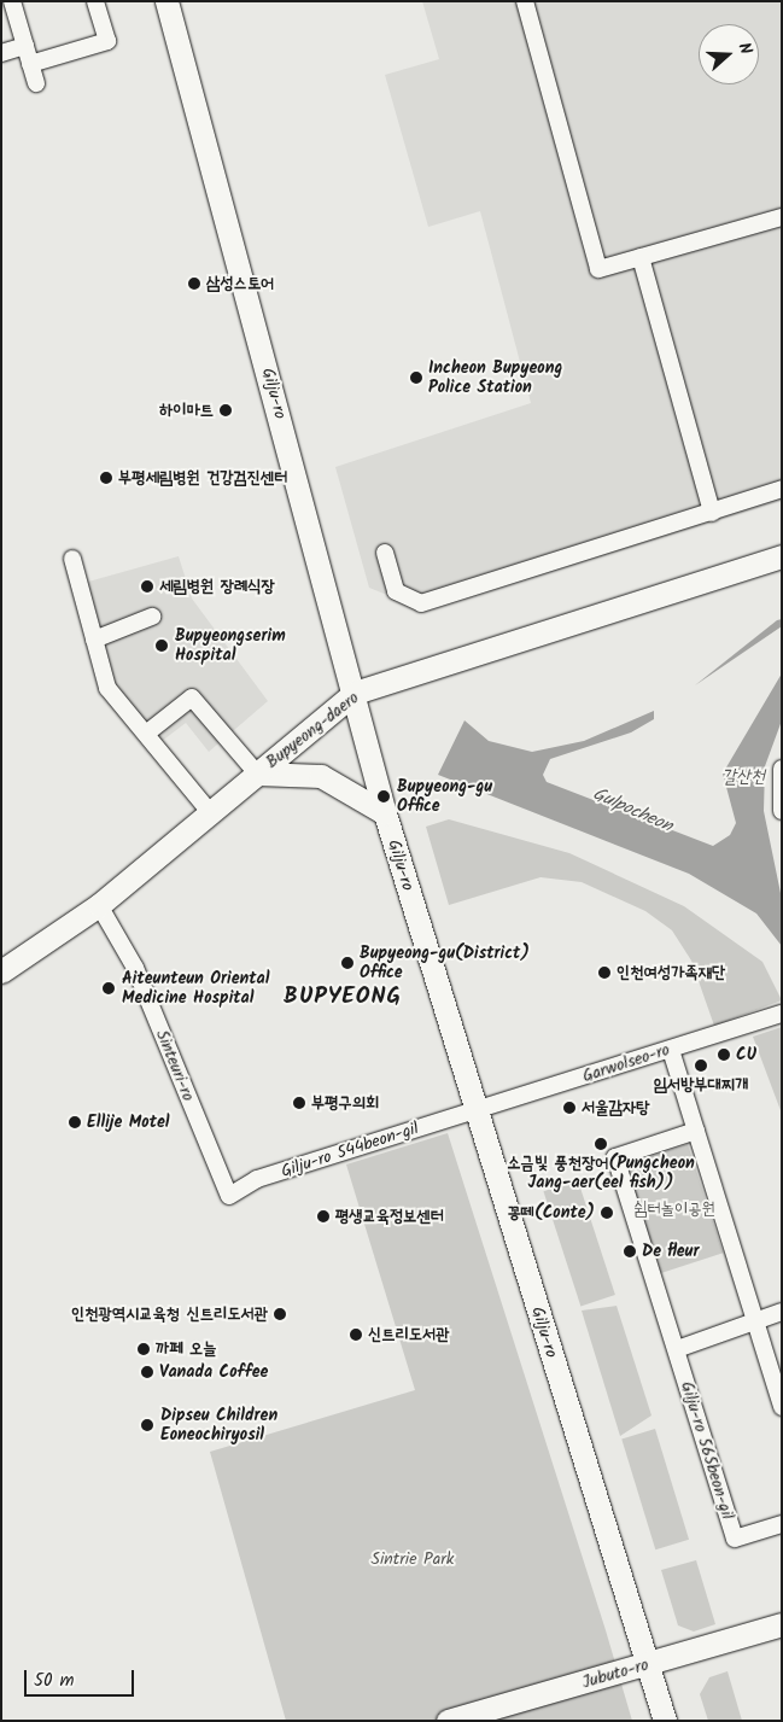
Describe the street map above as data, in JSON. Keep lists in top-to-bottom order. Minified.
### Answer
{"streets":{"main road":["Gilju-ro","Bupyeong-daero","Jubuto-ro"],"street":["Garwolseo-ro","Sinteuri-ro","Gilju-ro 544beon-gil","Gilju-ro 565beon-gil"]},"crossings":[["Gilju-ro","Bupyeong-daero"],["Gilju-ro","Garwolseo-ro"],["Gilju-ro","Gilju-ro 544beon-gil"],["Gilju-ro","Jubuto-ro"],["Bupyeong-daero","Sinteuri-ro"],["Garwolseo-ro","Gilju-ro 544beon-gil"],["Sinteuri-ro","Gilju-ro 544beon-gil"]],"districts":["BUPYEONG"],"water":["갈산천","Gulpocheon"],"parks":["쉼터놀이공원","Sintrie Park"],"places":["삼성스토어","Incheon Bupyeong Police Station","하이마트","부평세림병원 건강검진센터","세림병원 장례식장","Bupyeongserim Hospital","Bupyeong-gu Office","Bupyeong-gu(District) Office","인천여성가족재단","Aiteunteun Oriental Medicine Hospital","CU","임서방부대찌개","부평구의회","서울감자탕","Ellije Motel","소금빛 풍천장어(Pungcheon Jang-aer(eel fish))","꽁떼(Conte)","평생교육정보센터","De fleur","인천광역시교육청 신트리도서관","신트리도서관","까페 오늘","Vanada Coffee","Dipseu Children Eoneochiryosil"],"scale_bar":"50 m","north":"right"}
